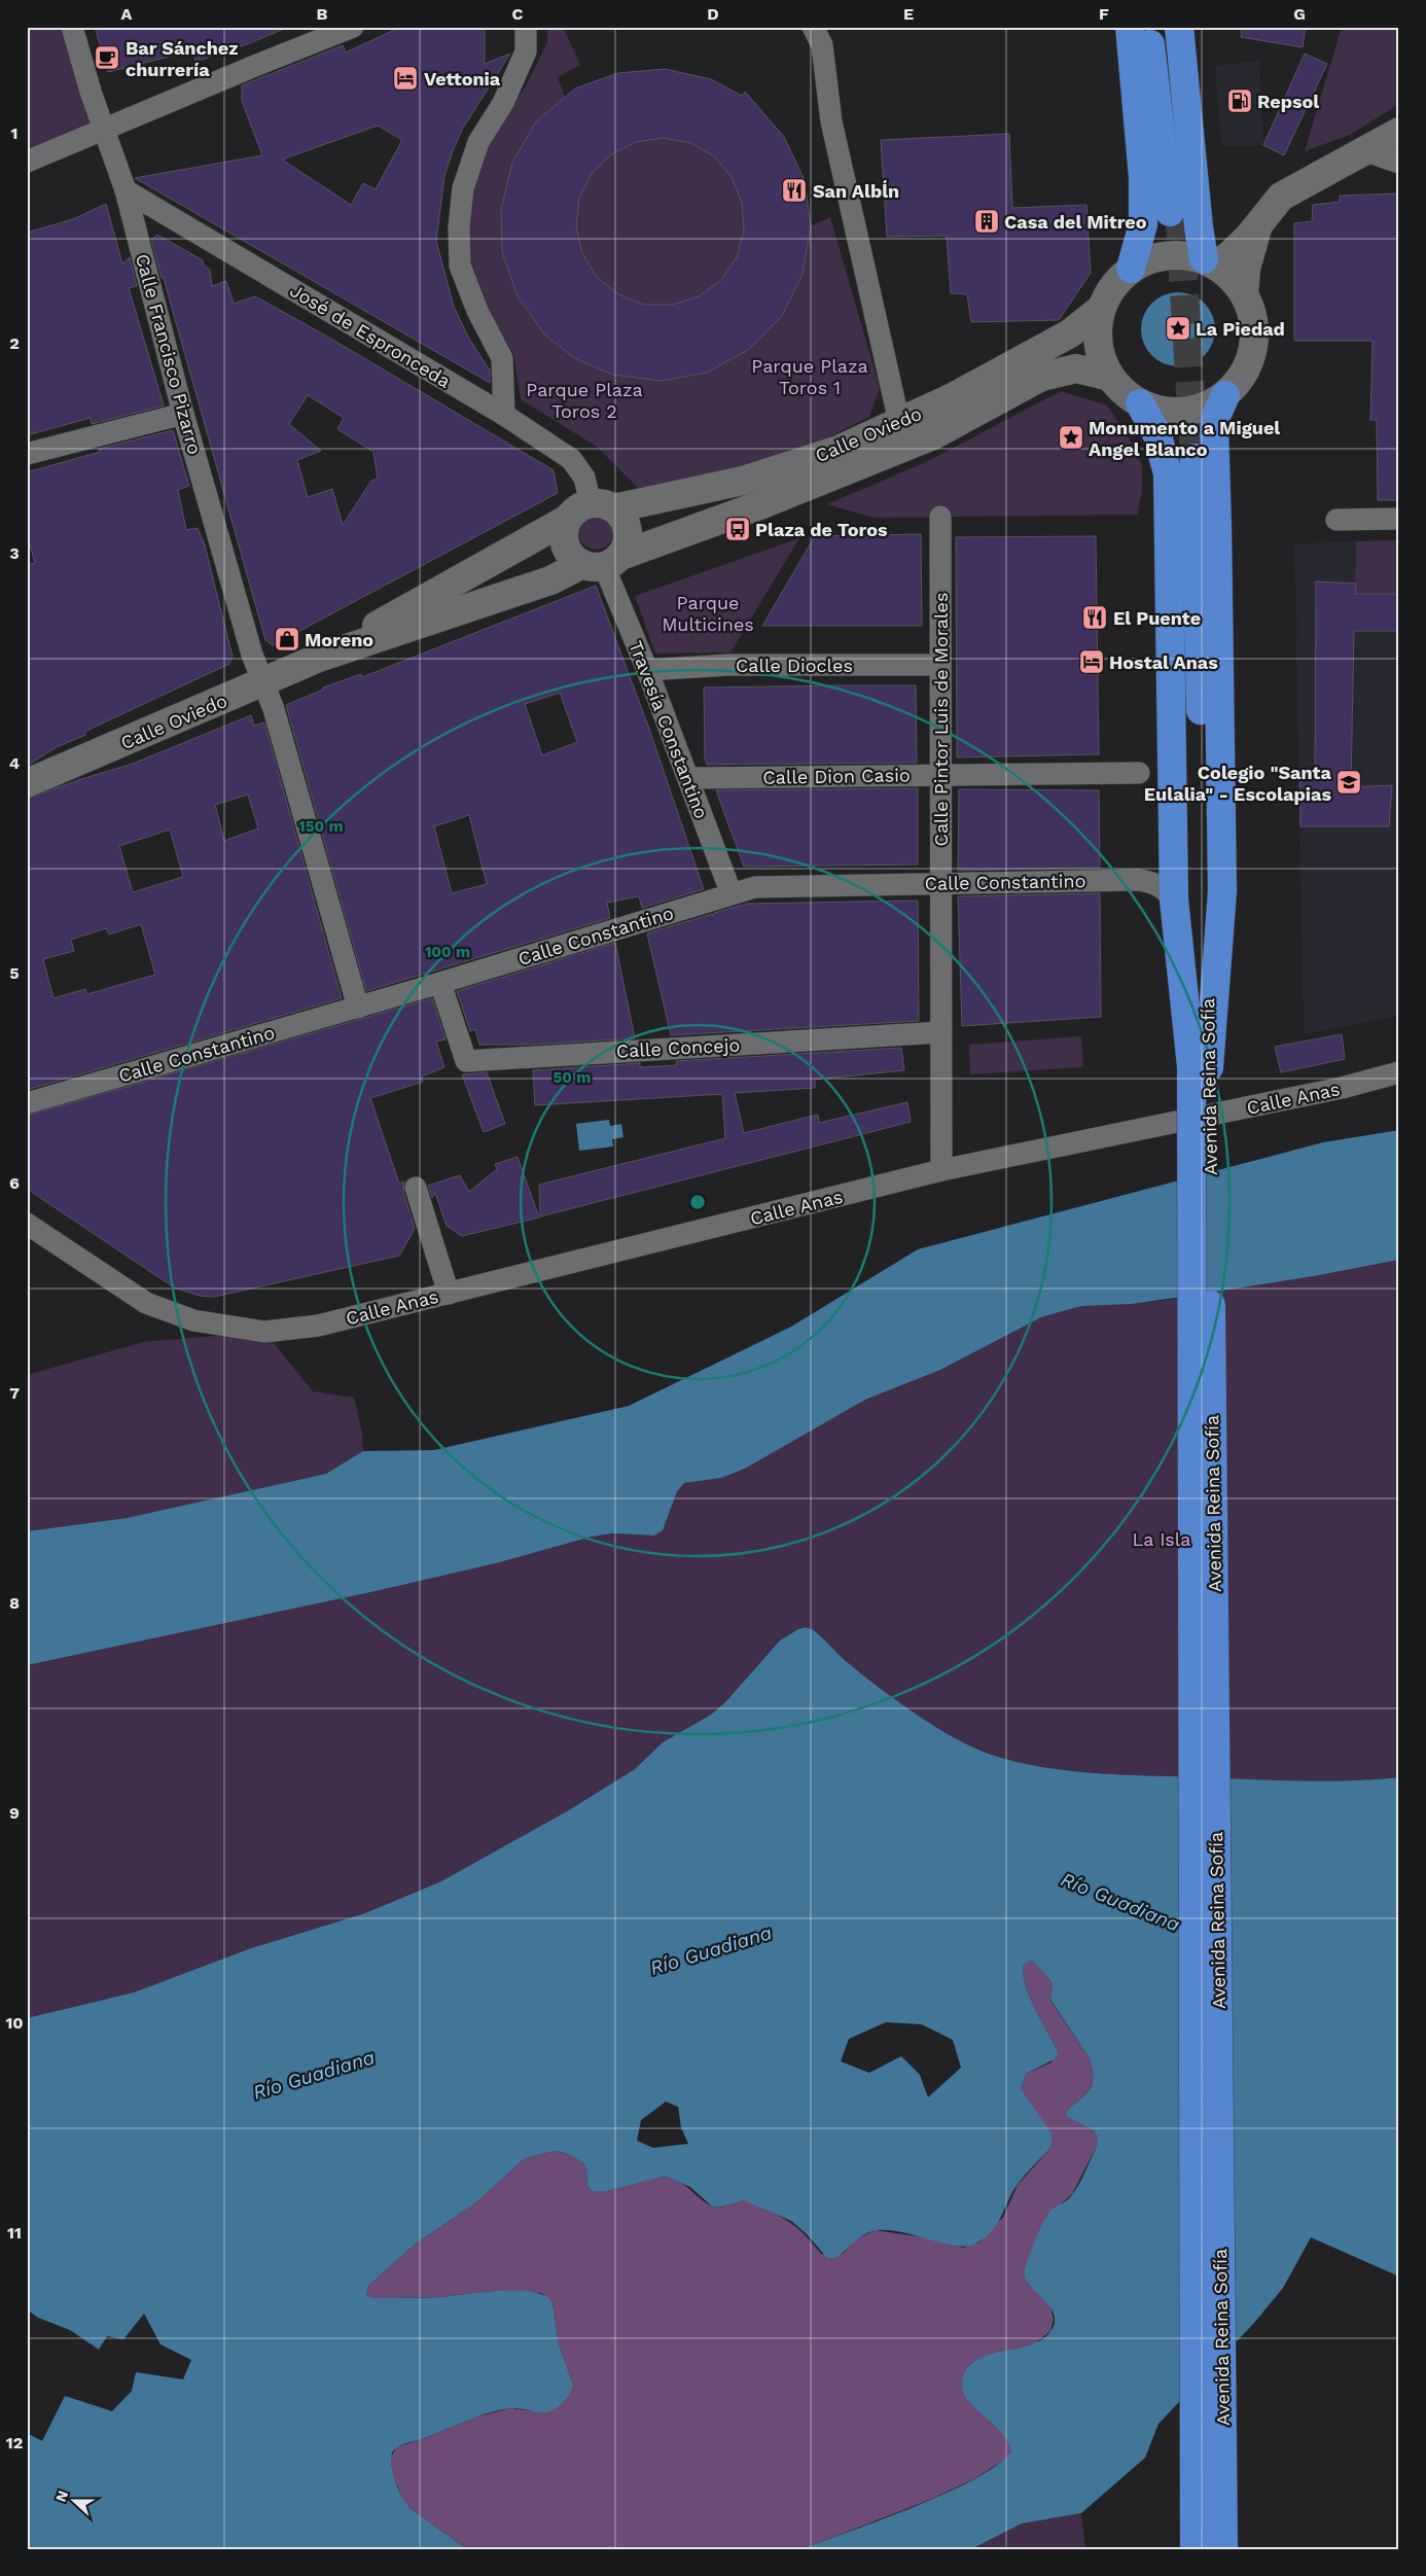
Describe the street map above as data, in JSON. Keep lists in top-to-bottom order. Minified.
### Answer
{"streets":{"highway":["Avenida Reina Sofía"],"main road":["Calle Oviedo"],"street":["José de Espronceda","Calle Francisco Pizarro","Calle Diocles","Calle Pintor Luis de Morales","Travesía Constantino","Calle Dion Casio","Calle Constantino","Calle Concejo","Calle Anas"]},"crossings":[["José de Espronceda","Calle Francisco Pizarro"],["José de Espronceda","Calle Oviedo"],["José de Espronceda","Travesía Constantino"],["Calle Francisco Pizarro","Calle Oviedo"],["Calle Francisco Pizarro","Calle Constantino"],["Calle Oviedo","Travesía Constantino"],["Calle Diocles","Calle Pintor Luis de Morales"],["Calle Diocles","Travesía Constantino"],["Calle Pintor Luis de Morales","Calle Dion Casio"],["Calle Pintor Luis de Morales","Calle Constantino"],["Calle Pintor Luis de Morales","Calle Concejo"],["Calle Pintor Luis de Morales","Calle Anas"],["Travesía Constantino","Calle Dion Casio"],["Travesía Constantino","Calle Constantino"],["Calle Constantino","Calle Concejo"]],"water":["Río Guadiana"],"parks":["Parque Plaza Toros 1","Parque Plaza Toros 2","Parque Multicines","La Isla"],"places":{"cafe":["Bar Sánchez churrería"],"hotel":["Vettonia","Hostal Anas"],"fuel station":["Repsol"],"restaurant":["San Albĺn","El Puente"],"building":["Casa del Mitreo"],"place":["La Piedad","Monumento a Miguel Angel Blanco"],"bus stop":["Plaza de Toros"],"shop":["Moreno"],"school or university":["Colegio \"Santa Eulalia\" - Escolapias"]},"north":"left","grid":{"columns":["A","B","C","D","E","F","G"],"rows":["1","2","3","4","5","6","7","8","9","10","11","12"]},"rings":["150 m","100 m","50 m"]}
